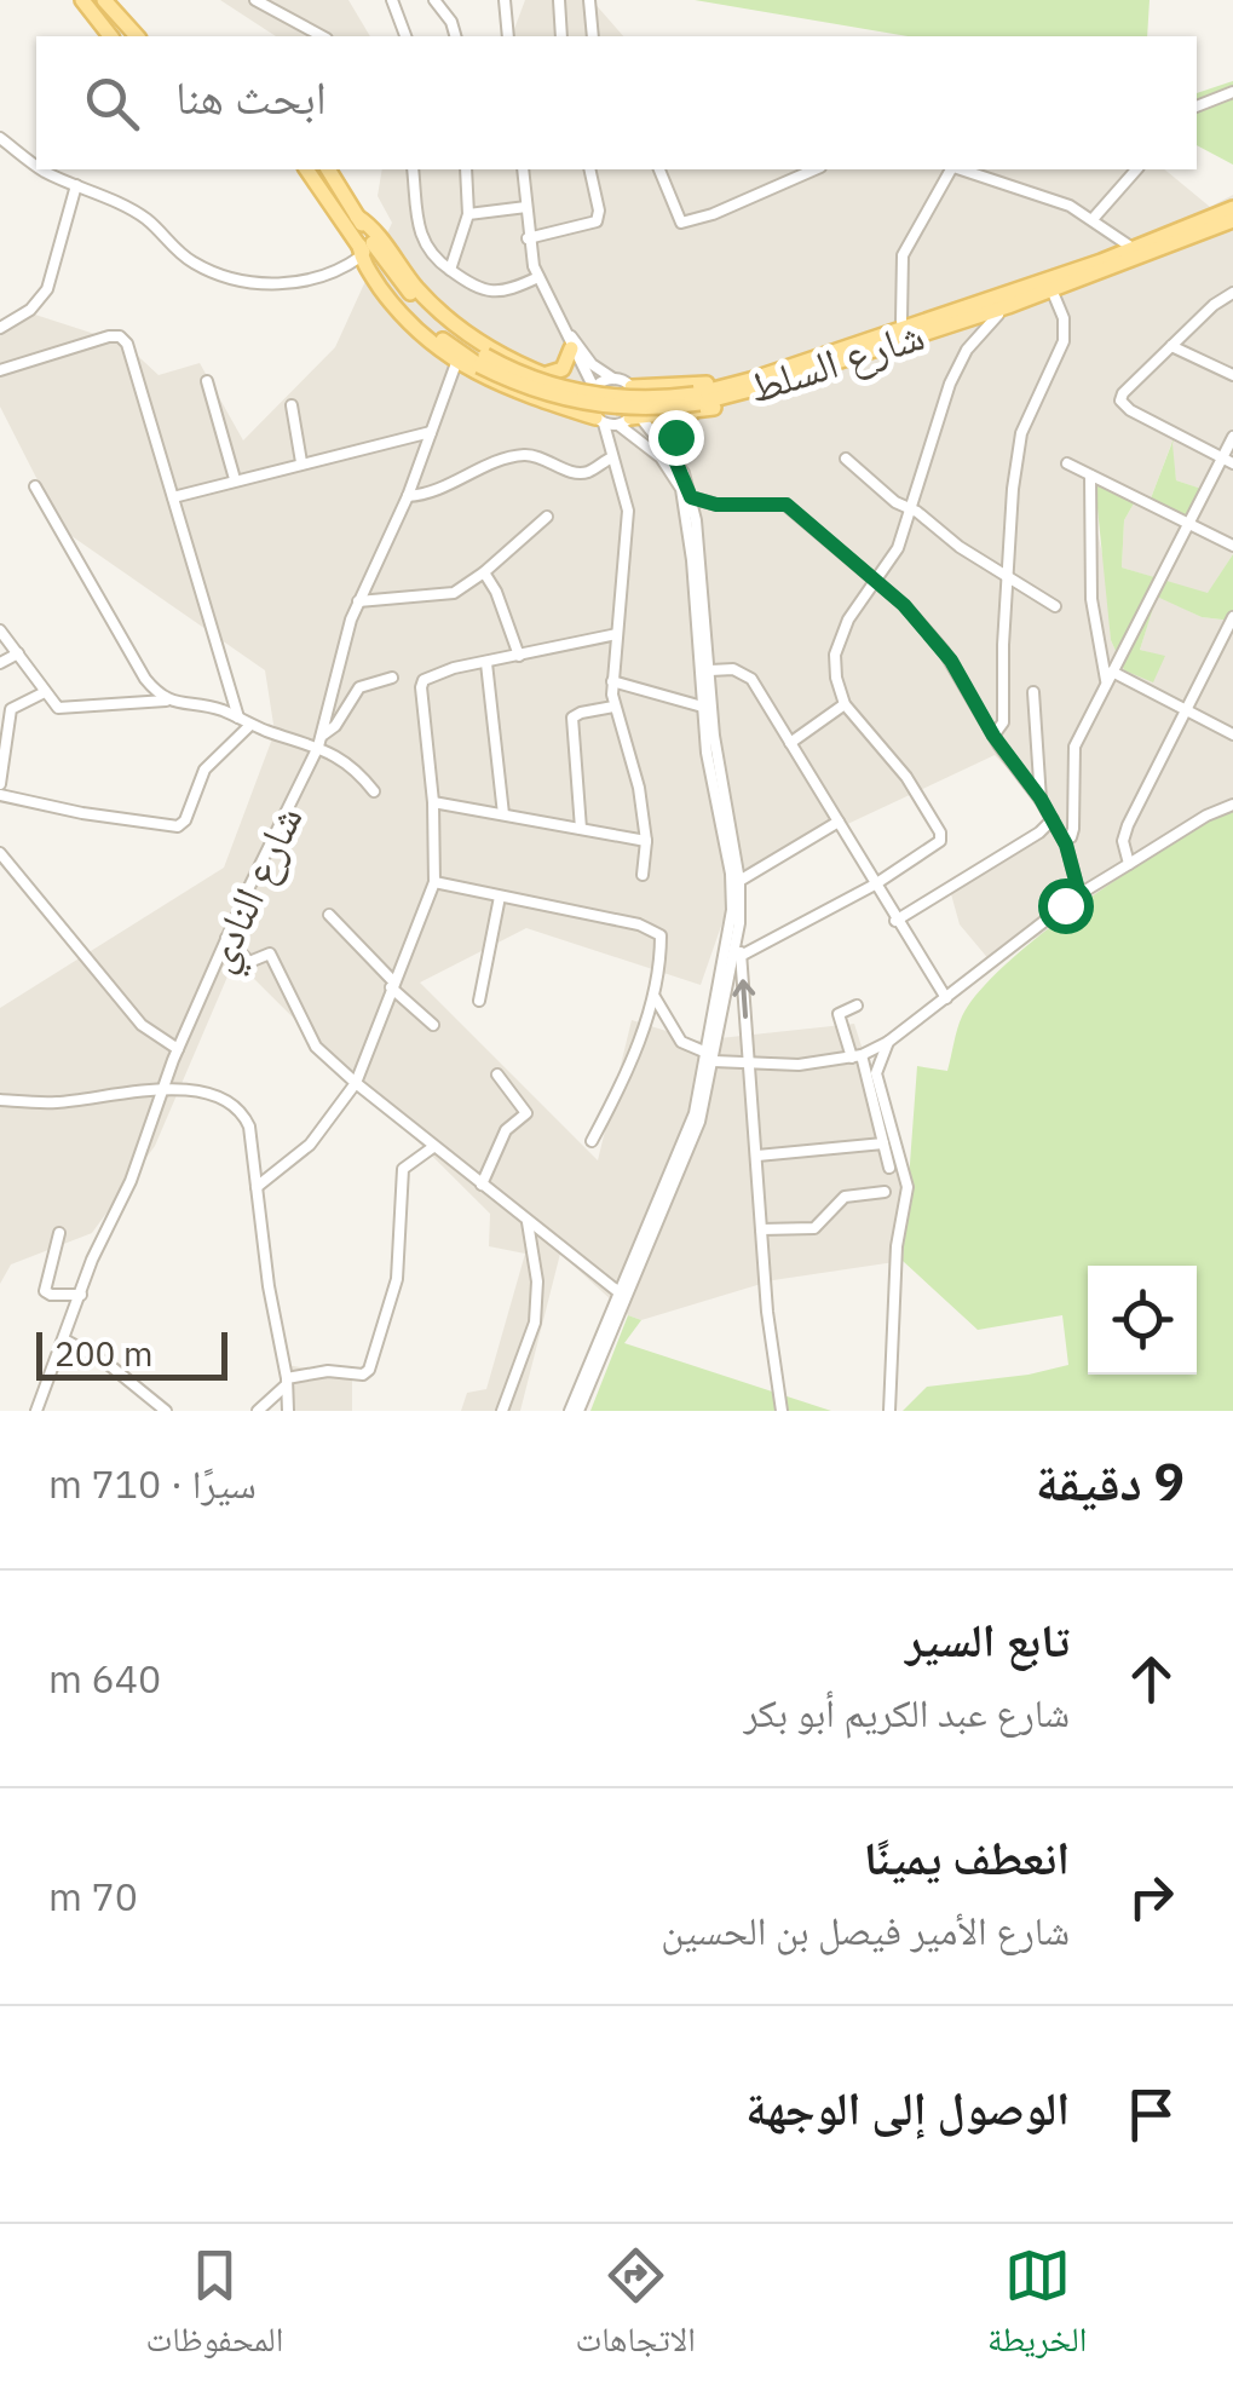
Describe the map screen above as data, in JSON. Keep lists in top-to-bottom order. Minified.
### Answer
{"streets":{"main road":["شارع السلط"],"street":["شارع النادي"]},"scale_bar":"200 m","page":{"search":"ابحث هنا","scale":"200 m","heading":["9 دقيقة","سيرًا · 710 m"],"list":[["تابع السير","شارع عبد الكريم أبو بكر","640 m"],["انعطف يمينًا","شارع الأمير فيصل بن الحسين","70 m"],"الوصول إلى الوجهة"],"nav":["الخريطة","الاتجاهات","المحفوظات"]}}
